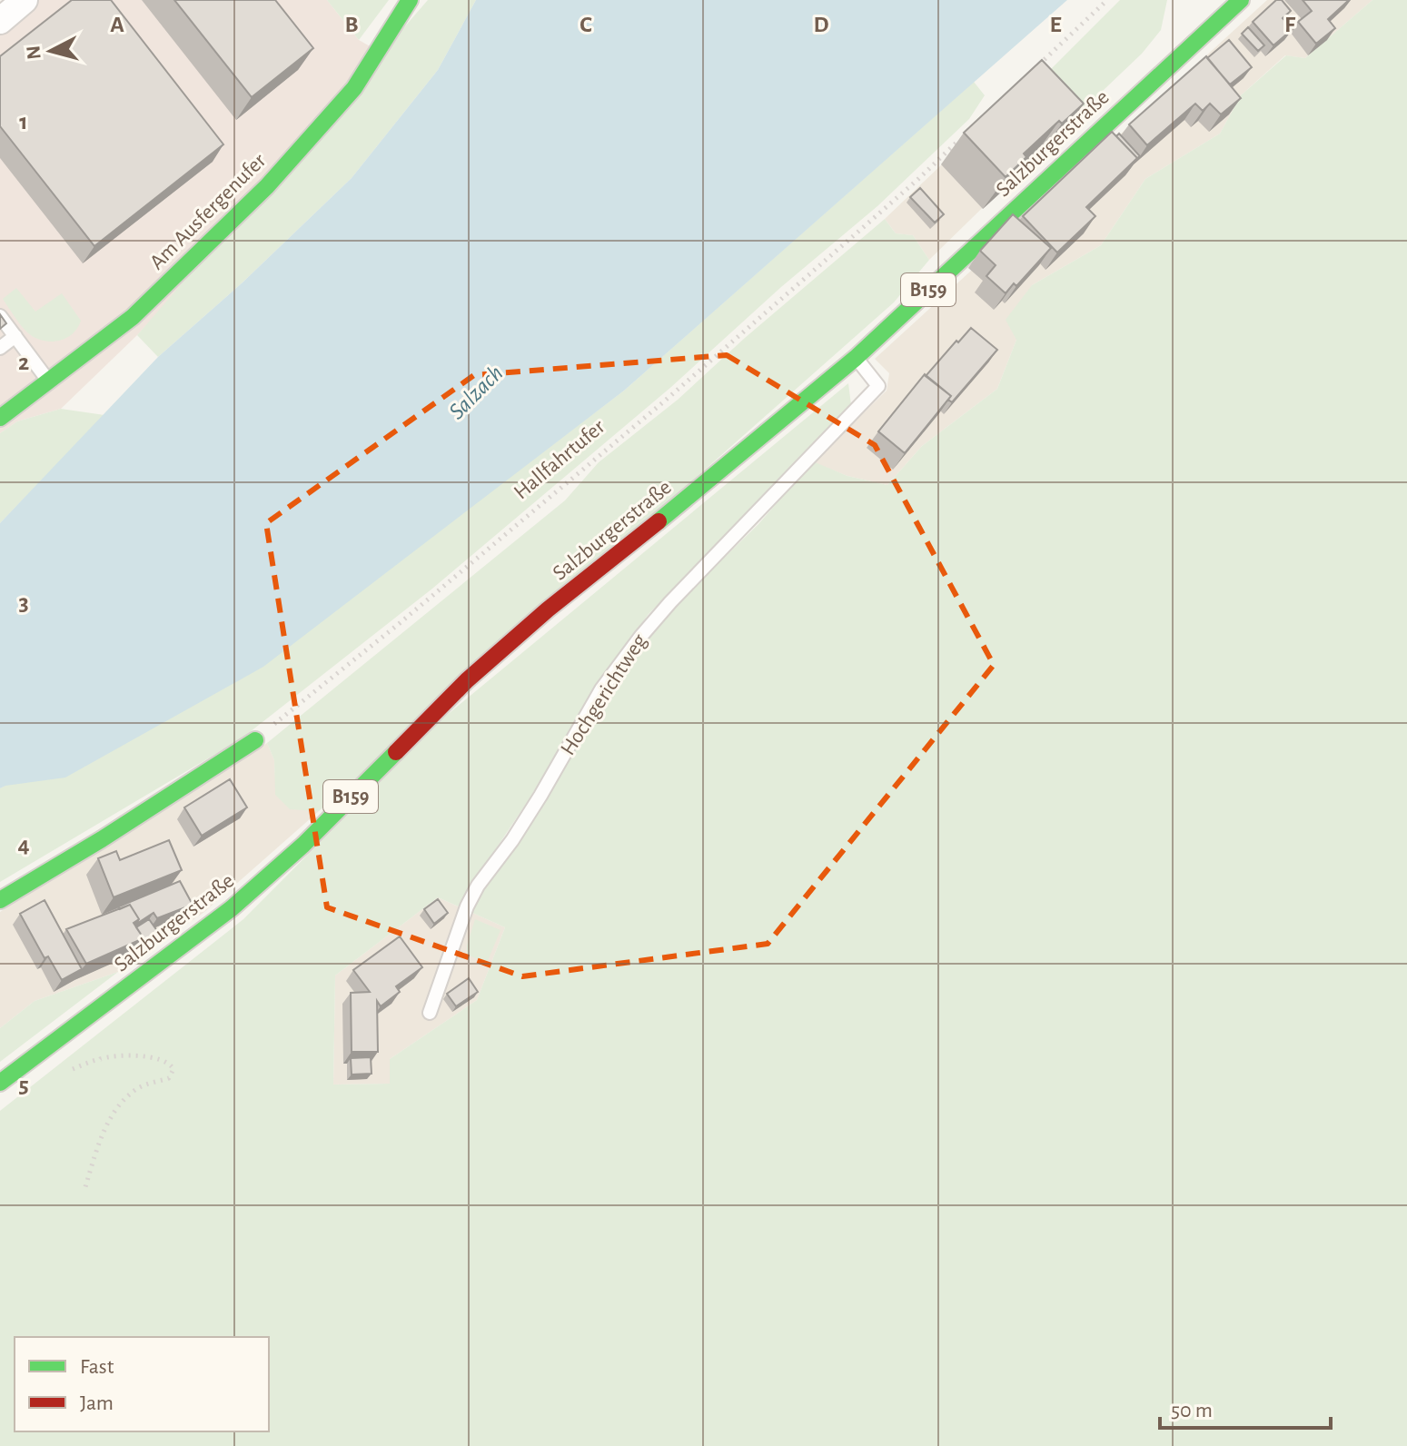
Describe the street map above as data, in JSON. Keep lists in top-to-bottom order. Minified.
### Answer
{"streets":{"main road":["Salzburgerstraße","Am Ausfergenufer","B159"],"lane":["Hochgerichtweg"],"path":["Hallfahrtufer"]},"crossings":[["Salzburgerstraße","Hochgerichtweg"]],"water":["Salzach"],"legend":["Fast","Jam"],"scale_bar":"50 m","north":"left","grid":{"columns":["A","B","C","D","E","F"],"rows":["1","2","3","4","5"]}}
